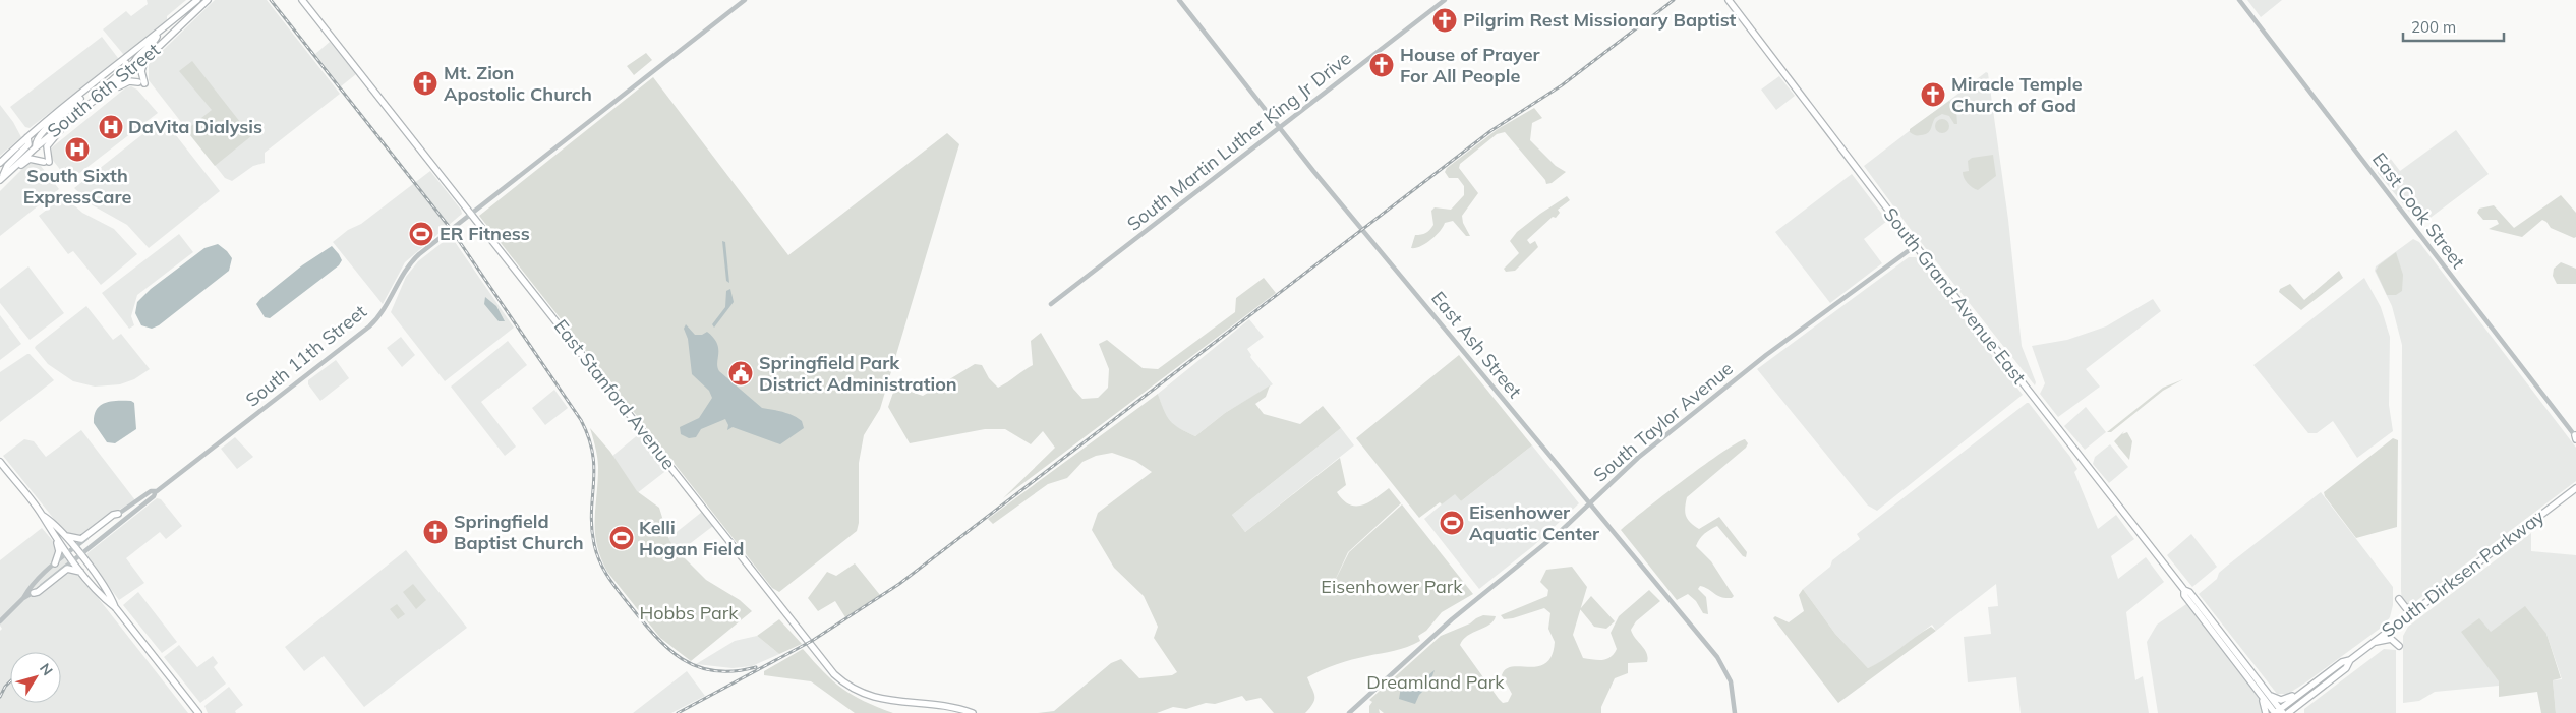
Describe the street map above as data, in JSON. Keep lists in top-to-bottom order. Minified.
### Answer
{"streets":{"main road":["South 6th Street","South Grand Avenue East","East Stanford Avenue","South Dirksen Parkway"],"street":["South Martin Luther King Jr Drive","East Cook Street","East Ash Street","South 11th Street","South Taylor Avenue"]},"crossings":[["South Martin Luther King Jr Drive","East Ash Street"],["South Grand Avenue East","South Taylor Avenue"],["South Grand Avenue East","South Dirksen Parkway"],["East Ash Street","South Taylor Avenue"],["South 11th Street","East Stanford Avenue"]],"parks":["Eisenhower Park","Hobbs Park","Dreamland Park"],"places":{"church":["Pilgrim Rest Missionary Baptist","House of Prayer For All People","Mt. Zion Apostolic Church","Miracle Temple Church of God","Springfield Baptist Church"],"hospital":["DaVita Dialysis","South Sixth ExpressCare"],"sports":["ER Fitness","Eisenhower Aquatic Center","Kelli Hogan Field"],"public building":["Springfield Park District Administration"]},"scale_bar":"200 m","north":"top right"}
